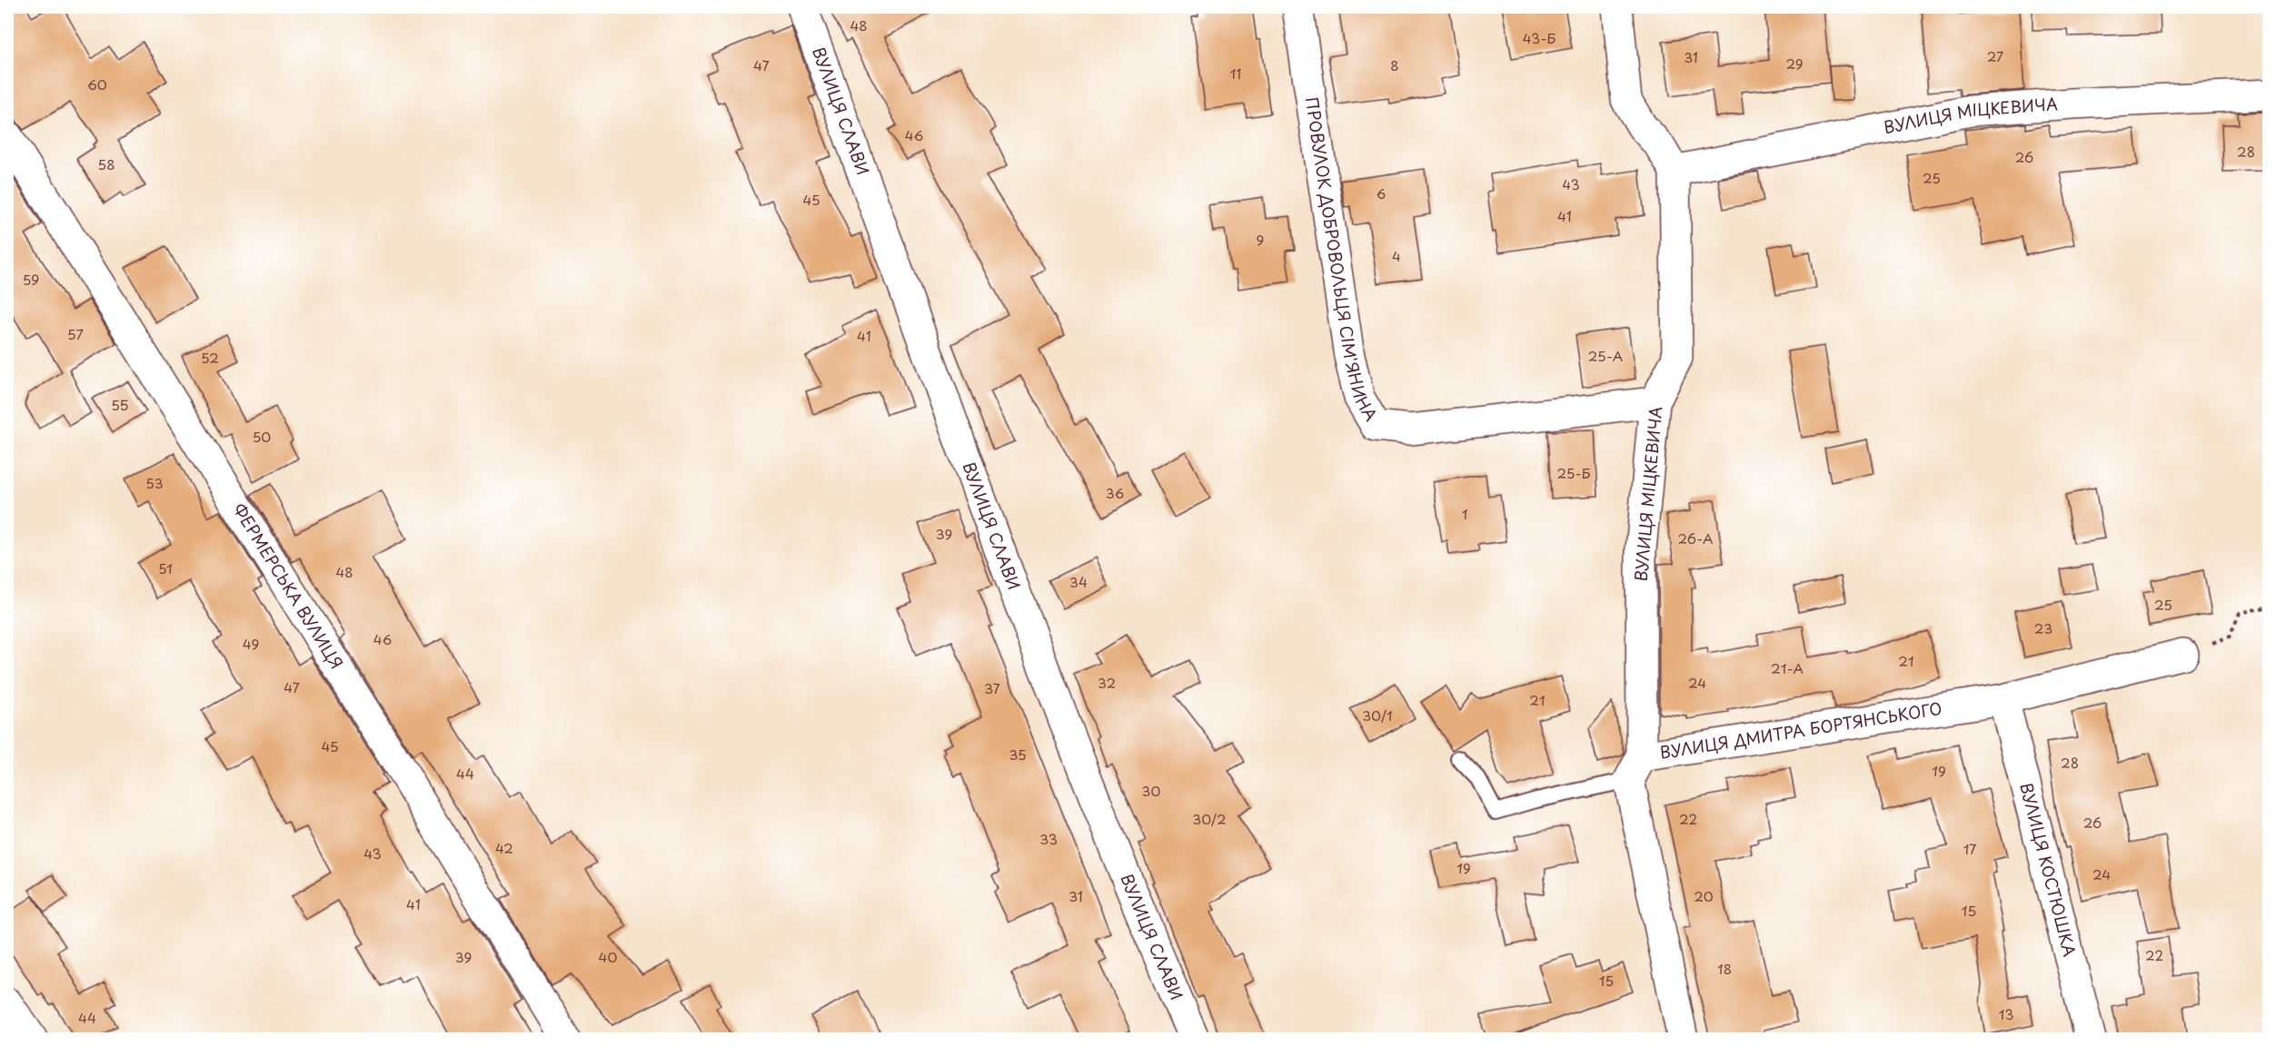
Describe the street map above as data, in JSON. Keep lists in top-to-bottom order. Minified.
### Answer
{"streets":{"street":["ВУЛИЦЯ СЛАВИ","ВУЛИЦЯ МІЦКЕВИЧА","ПРОВУЛОК ДОБРОВОЛЬЦЯ СІМ'ЯНИНА","ФЕРМЕРСЬКА ВУЛИЦЯ","ВУЛИЦЯ ДМИТРА БОРТЯНСЬКОГО","ВУЛИЦЯ КОСТЮШКА"]},"crossings":[["ВУЛИЦЯ МІЦКЕВИЧА","ПРОВУЛОК ДОБРОВОЛЬЦЯ СІМ'ЯНИНА"],["ВУЛИЦЯ МІЦКЕВИЧА","ВУЛИЦЯ ДМИТРА БОРТЯНСЬКОГО"],["ВУЛИЦЯ ДМИТРА БОРТЯНСЬКОГО","ВУЛИЦЯ КОСТЮШКА"]],"house_numbers":["48","43-Б","27","31","29","47","8","11","60","46","28","26","58","25","43","6","45","41","9","4","59","57","41","25-А","52","55","50","25-Б","53","36","1","39","26-А","51","48","34","25","23","46","49","21","21-А","32","24","47","37","21","30/1","45","35","28","19","44","30","30/2","22","26","33","42","17","43","19","24","31","20","41","15","22","39","40","18","15","13","44"]}
